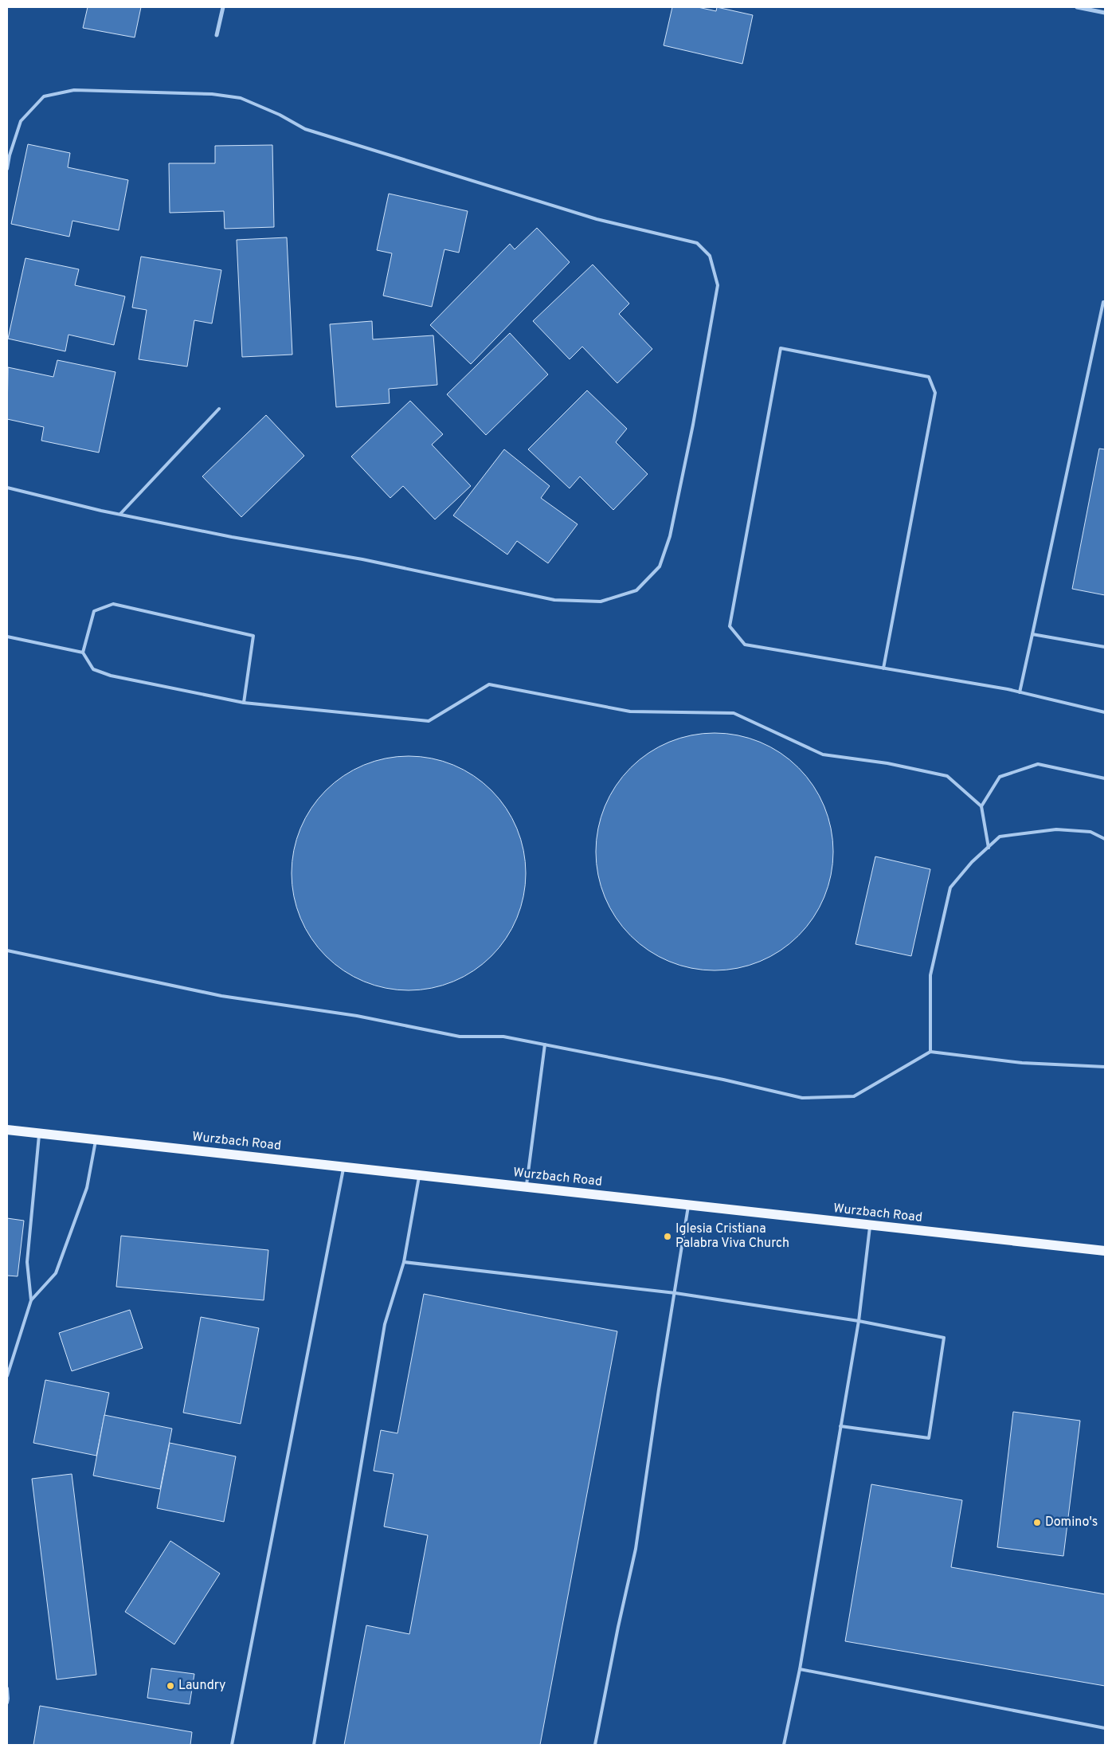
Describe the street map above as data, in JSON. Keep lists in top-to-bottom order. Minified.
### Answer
{"streets":{"main road":["Wurzbach Road"]},"places":["Iglesia Cristiana Palabra Viva Church","Domino's","Laundry"]}
